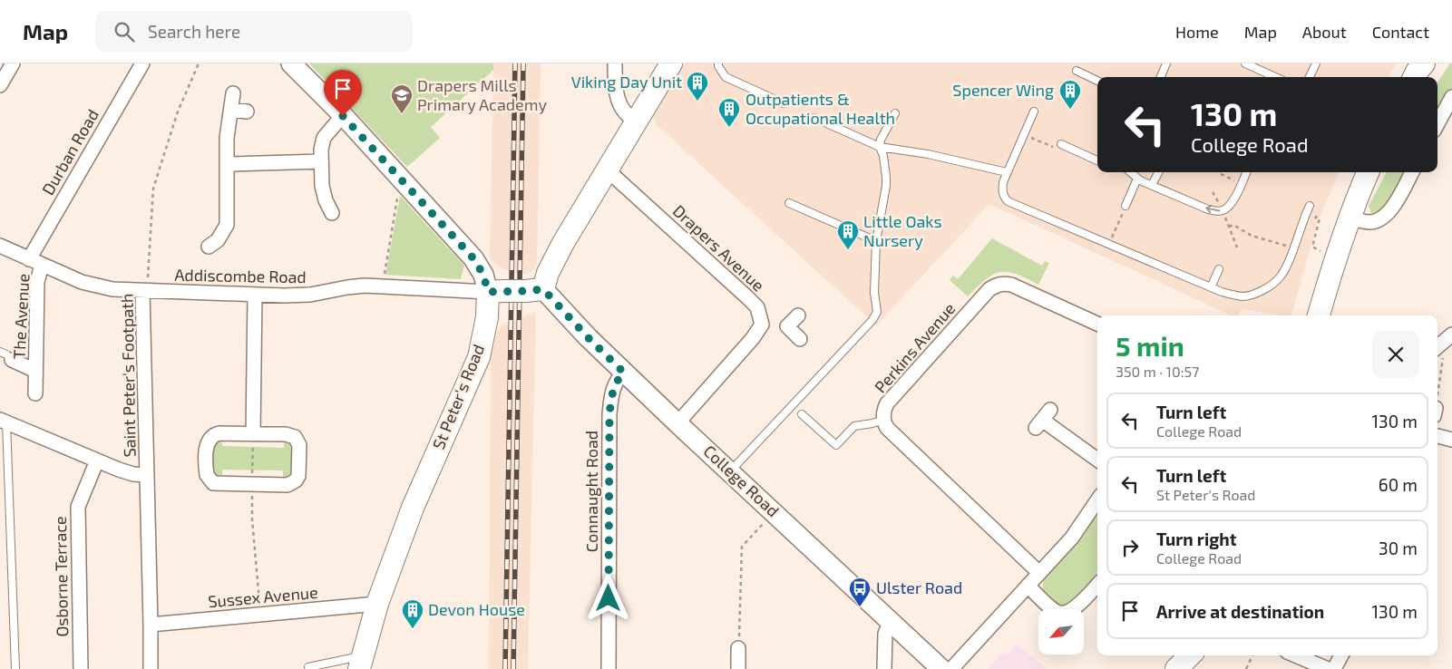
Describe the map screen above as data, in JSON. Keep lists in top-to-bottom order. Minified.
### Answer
{"streets":{"main road":["St Peter's Road","College Road"],"street":["Durban Road","Drapers Avenue","Addiscombe Road","The Avenue","Perkins Avenue","Saint Peter's Footpath","Connaught Road","Osborne Terrace","Sussex Avenue"]},"crossings":[["Durban Road","Addiscombe Road"],["Addiscombe Road","The Avenue"],["Addiscombe Road","Saint Peter's Footpath"],["Addiscombe Road","St Peter's Road"],["Saint Peter's Footpath","Sussex Avenue"],["St Peter's Road","Sussex Avenue"],["College Road","Connaught Road"]],"places":{"building":["Viking Day Unit","Spencer Wing","Outpatients & Occupational Health","Little Oaks Nursery","Devon House"],"school or university":["Drapers Mills Primary Academy"],"bus stop":["Ulster Road"]},"north":"bottom left","page":{"header":"Map","search":"Search here","nav":["Home","Map","About","Contact"],"turn":["130 m","College Road"],"heading":["5 min","350 m · 10:57"],"list":[{"name":"Turn left","note":"College Road","value":"130 m"},{"name":"Turn left","note":"St Peter's Road","value":"60 m"},{"name":"Turn right","note":"College Road","value":"30 m"},{"name":"Arrive at destination","value":"130 m"}]}}
